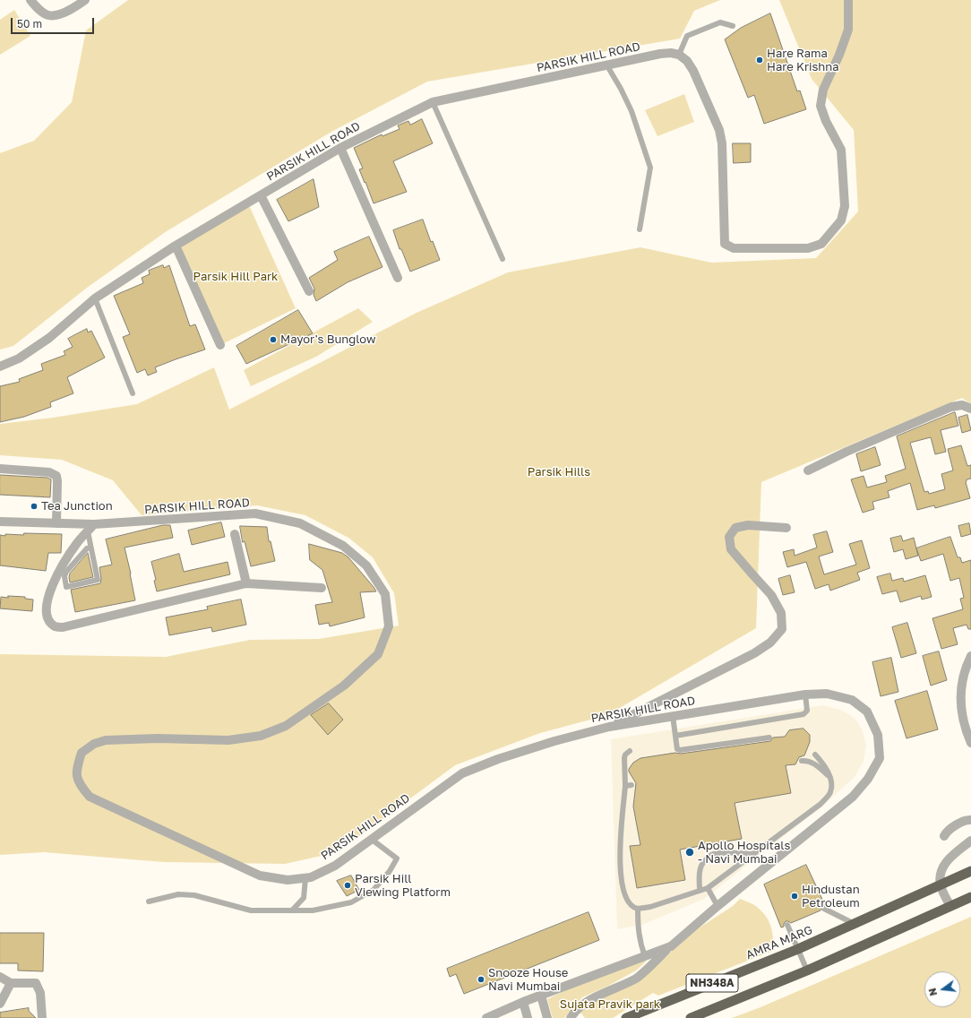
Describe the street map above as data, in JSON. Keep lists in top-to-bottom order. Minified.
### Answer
{"streets":{"highway":["AMRA MARG","NH348A"],"street":["PARSIK HILL ROAD"]},"crossings":[["AMRA MARG","NH348A"]],"parks":["Parsik Hill Park","Parsik Hills","Sujata Pravik park"],"places":["Hare Rama Hare Krishna","Mayor's Bunglow","Tea Junction","Apollo Hospitals - Navi Mumbai","Parsik Hill Viewing Platform","Hindustan Petroleum","Snooze House Navi Mumbai"],"scale_bar":"50 m","north":"left"}
